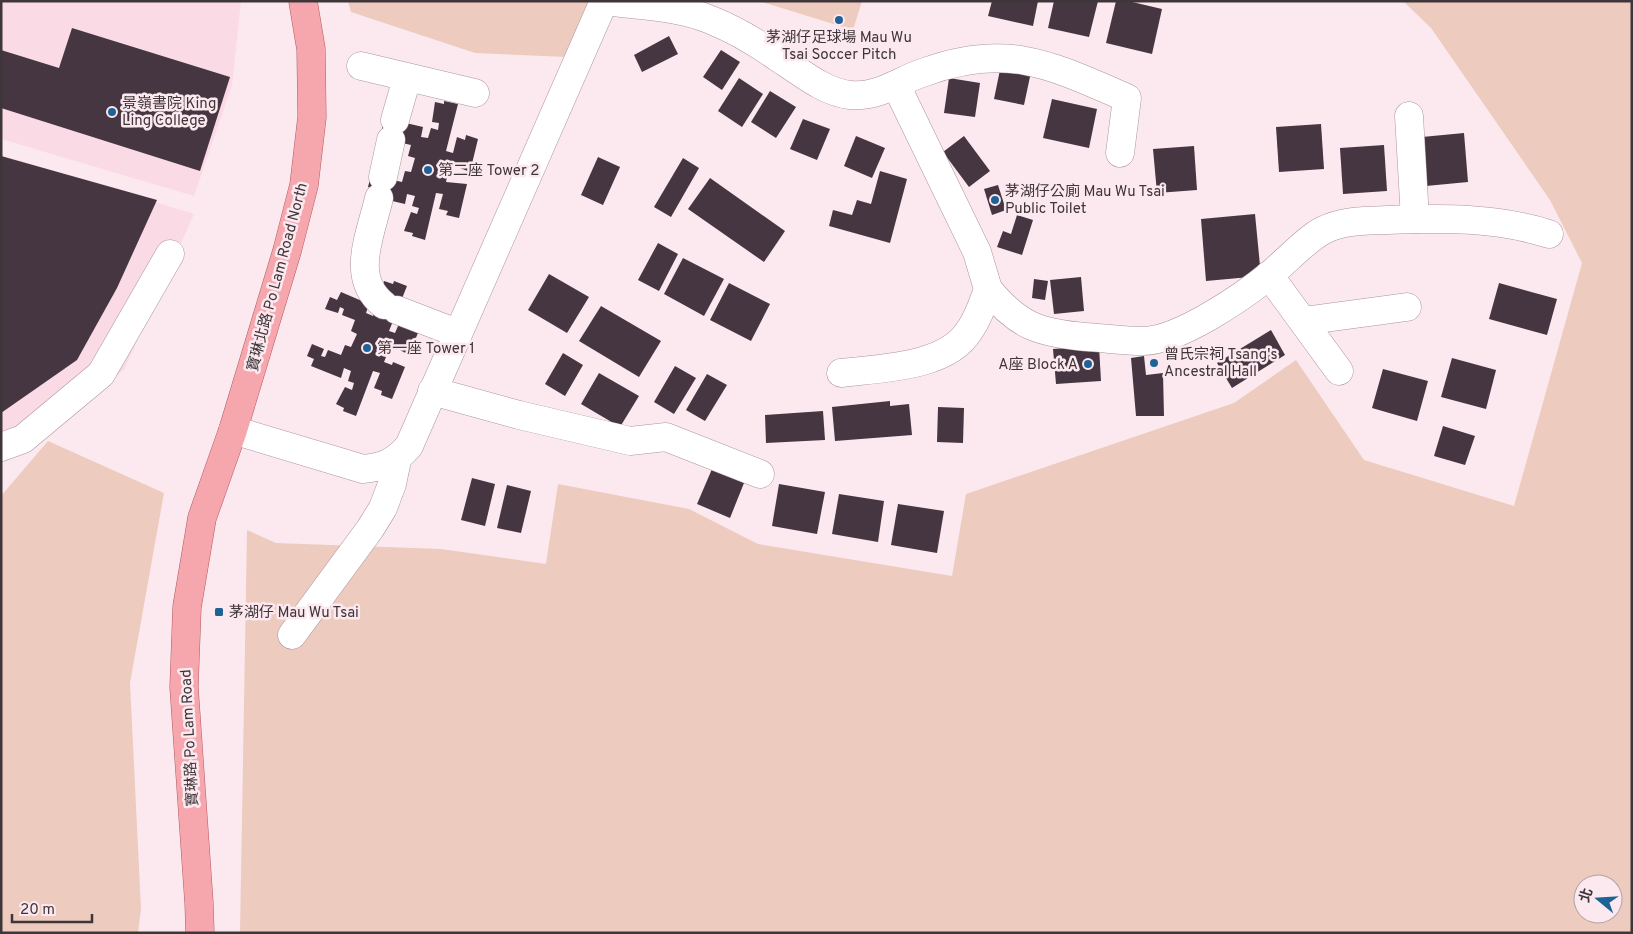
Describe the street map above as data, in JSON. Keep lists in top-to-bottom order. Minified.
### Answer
{"streets":{"main road":["寶琳北路 Po Lam Road North","寶琳路 Po Lam Road"]},"crossings":[["寶琳北路 Po Lam Road North","寶琳路 Po Lam Road"]],"places":{"other":["茅湖仔足球場 Mau Wu Tsai Soccer Pitch","景嶺書院 King Ling College","第二座 Tower 2","茅湖仔公廁 Mau Wu Tsai Public Toilet","第一座 Tower 1","曾氏宗祠 Tsang's Ancestral Hall","A座 Block A"],"transit":["茅湖仔 Mau Wu Tsai"]},"scale_bar":"20 m","north":"left"}
